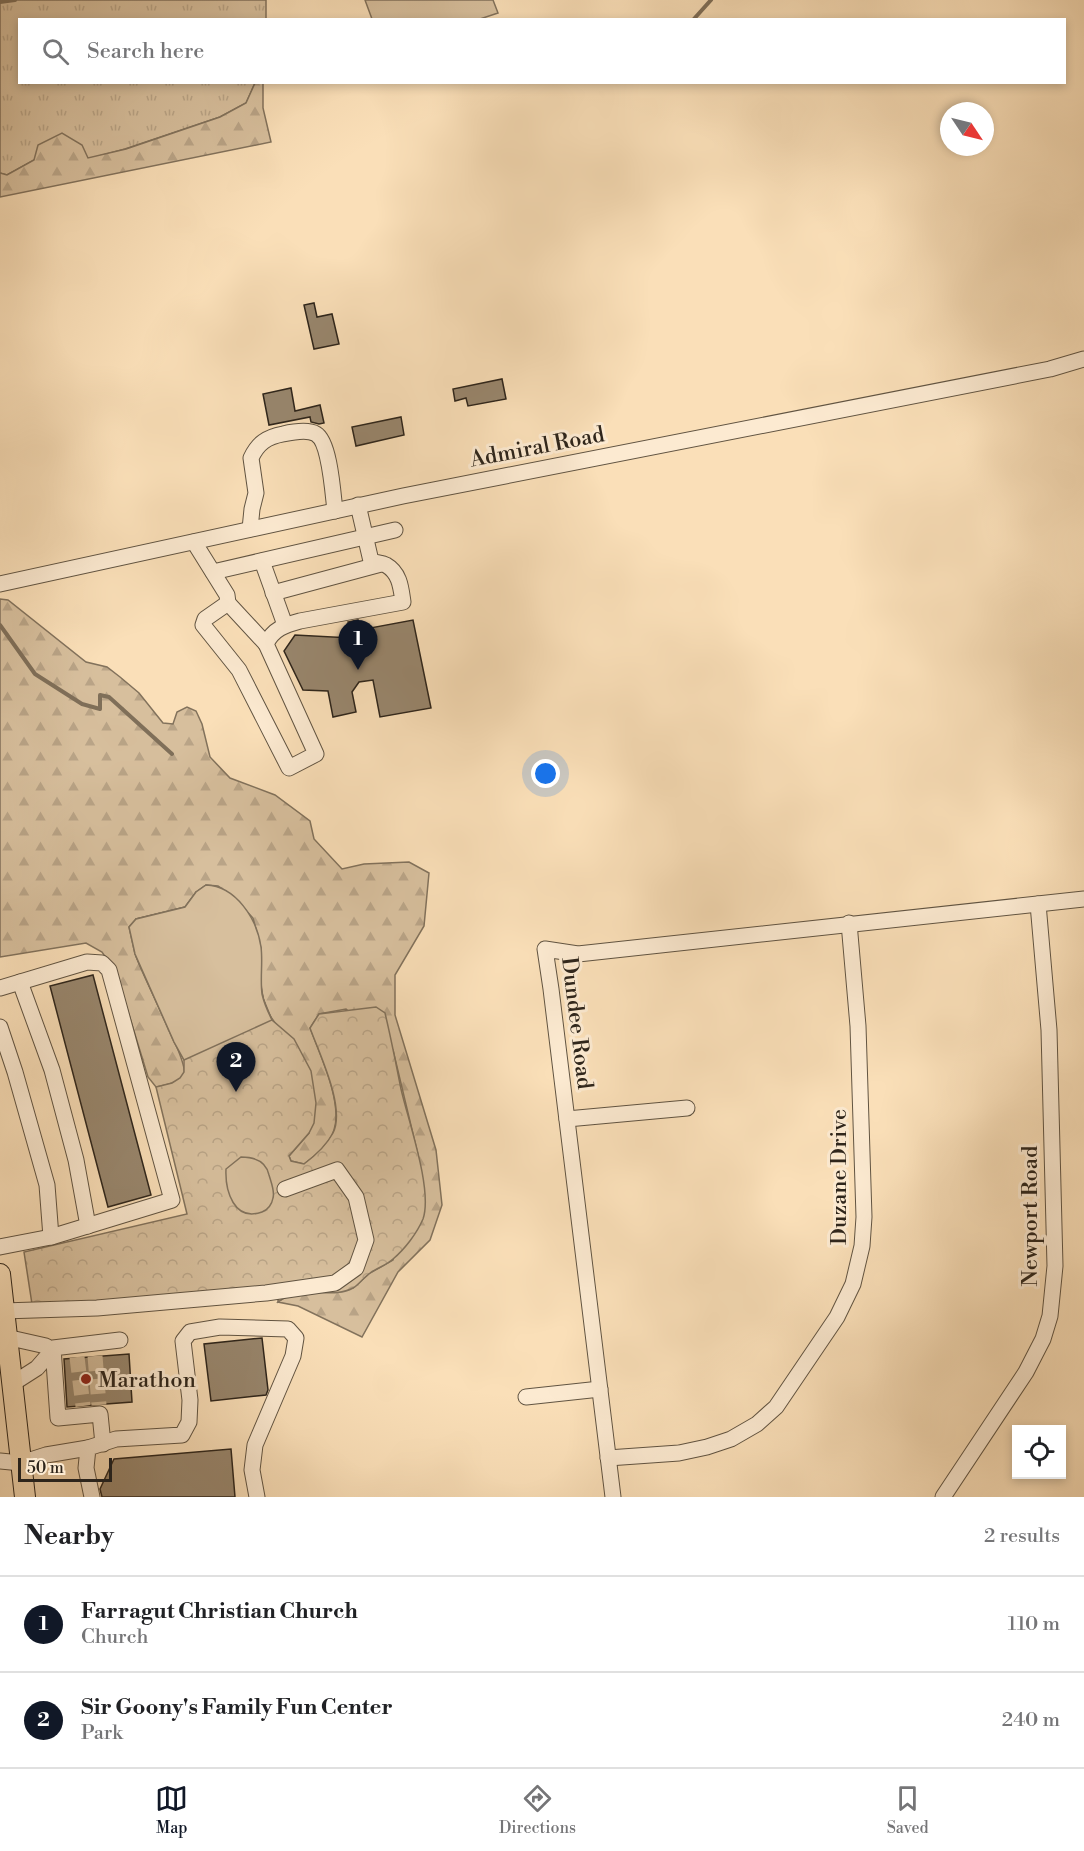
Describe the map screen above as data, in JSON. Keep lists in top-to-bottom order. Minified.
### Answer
{"streets":{"street":["Admiral Road","Dundee Road","Duzane Drive","Newport Road"]},"crossings":[["Dundee Road","Duzane Drive"],["Dundee Road","Newport Road"]],"places":["Marathon"],"scale_bar":"50 m","north":"bottom right","page":{"search":"Search here","pins":["1","2"],"scale":"50 m","heading":["Nearby","2 results"],"list":[{"mark":"1","name":"Farragut Christian Church","note":"Church","value":"110 m"},{"mark":"2","name":"Sir Goony's Family Fun Center","note":"Park","value":"240 m"}],"nav":["Map","Directions","Saved"]}}
